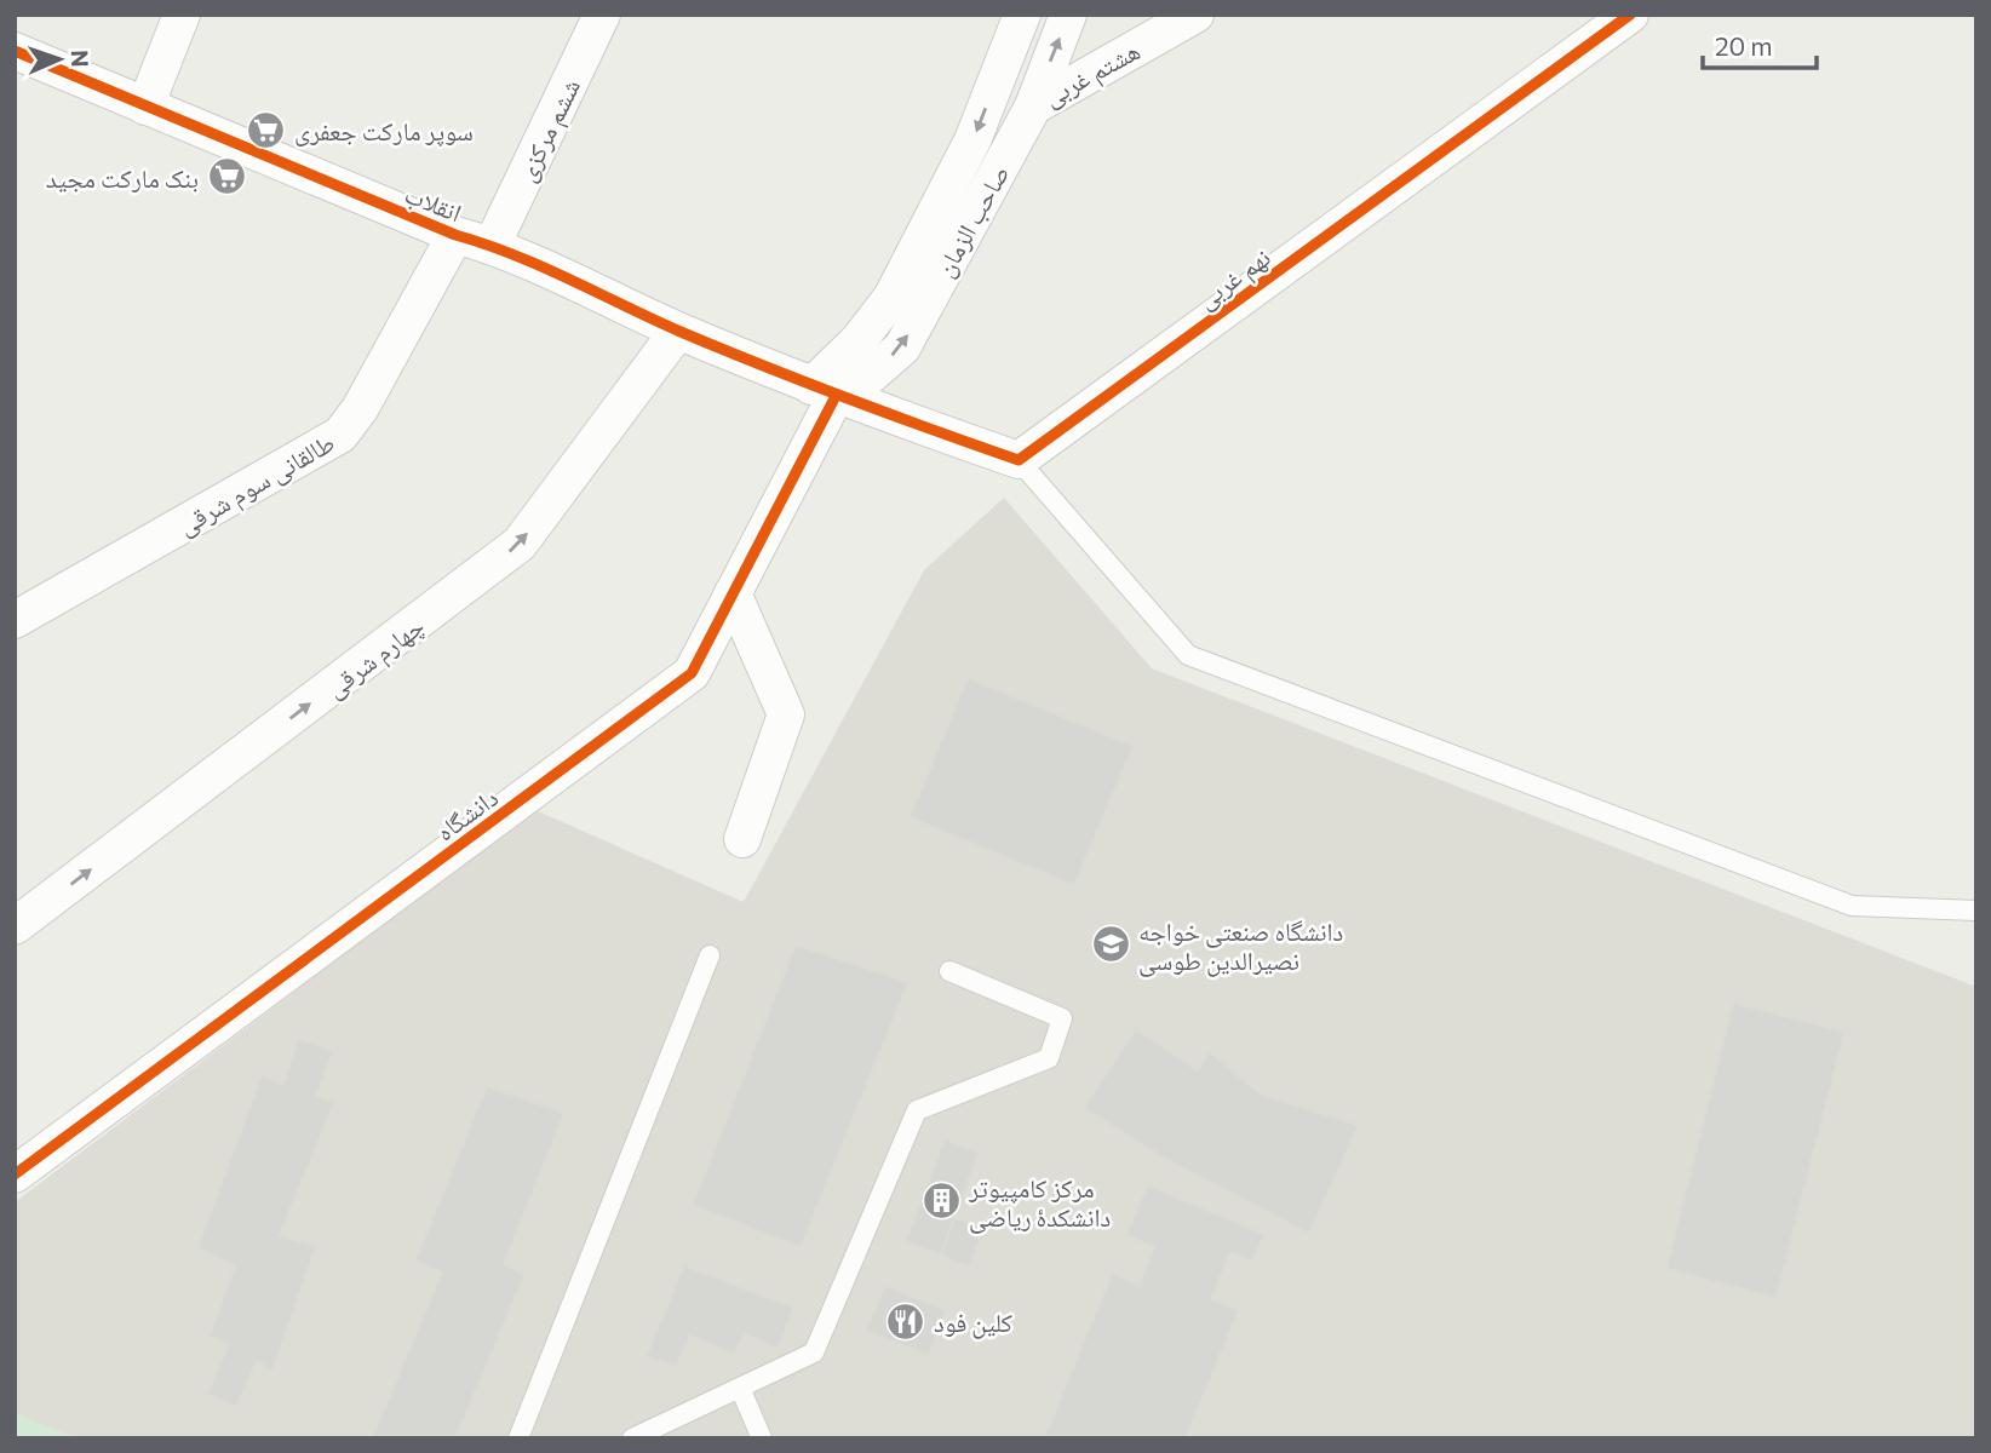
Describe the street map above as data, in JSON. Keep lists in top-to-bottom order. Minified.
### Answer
{"streets":{"street":["هشتم غربی","ششم مرکزی","انقلاب","صاحب الزمان","نهم غربی","طالقانی سوم شرقی","چهارم شرقی","دانشگاه"]},"crossings":[["هشتم غربی","صاحب الزمان"],["ششم مرکزی","انقلاب"],["انقلاب","صاحب الزمان"],["انقلاب","طالقانی سوم شرقی"],["انقلاب","چهارم شرقی"],["انقلاب","دانشگاه"],["صاحب الزمان","دانشگاه"]],"one_way":["چهارم شرقی"],"places":{"supermarket":["سوپر مارکت جعفری","بنک‌ مارکت مجید"],"school or university":["دانشگاه صنعتی خواجه نصیرالدین طوسی"],"building":["مرکز کامپیوتر دانشکدهٔ ریاضی"],"restaurant":["کلین فود"]},"scale_bar":"20 m","north":"right"}
